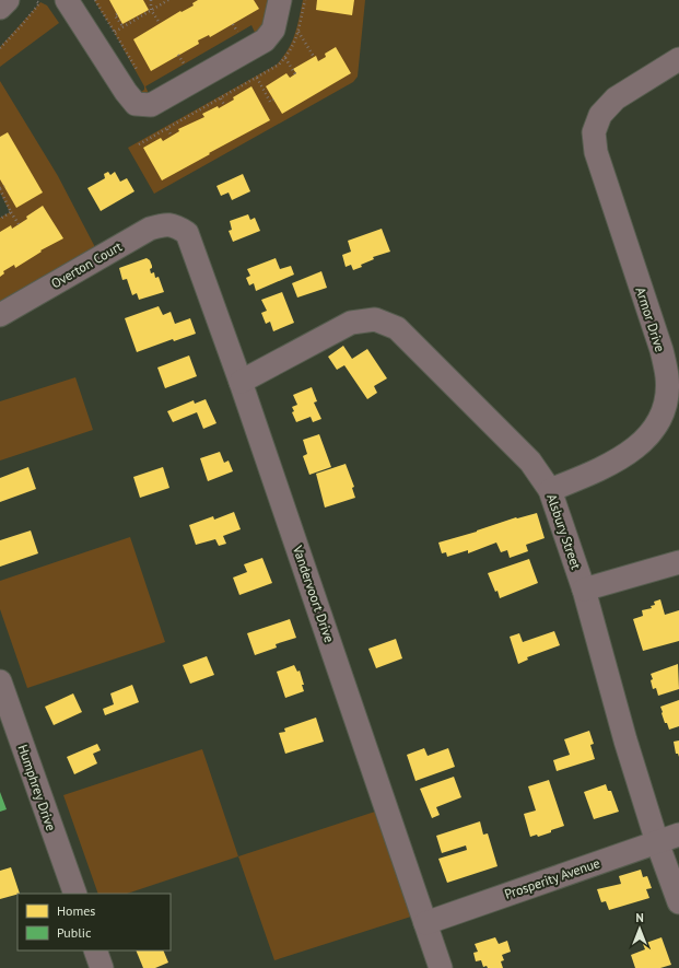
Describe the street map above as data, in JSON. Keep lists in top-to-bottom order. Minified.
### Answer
{"streets":{"street":["Overton Court","Armor Drive","Alsbury Street","Vandervoort Drive","Humphrey Drive","Prosperity Avenue"]},"crossings":[["Overton Court","Vandervoort Drive"],["Armor Drive","Alsbury Street"],["Alsbury Street","Vandervoort Drive"],["Alsbury Street","Prosperity Avenue"],["Vandervoort Drive","Prosperity Avenue"]],"legend":["Homes","Public"],"north":"top"}
